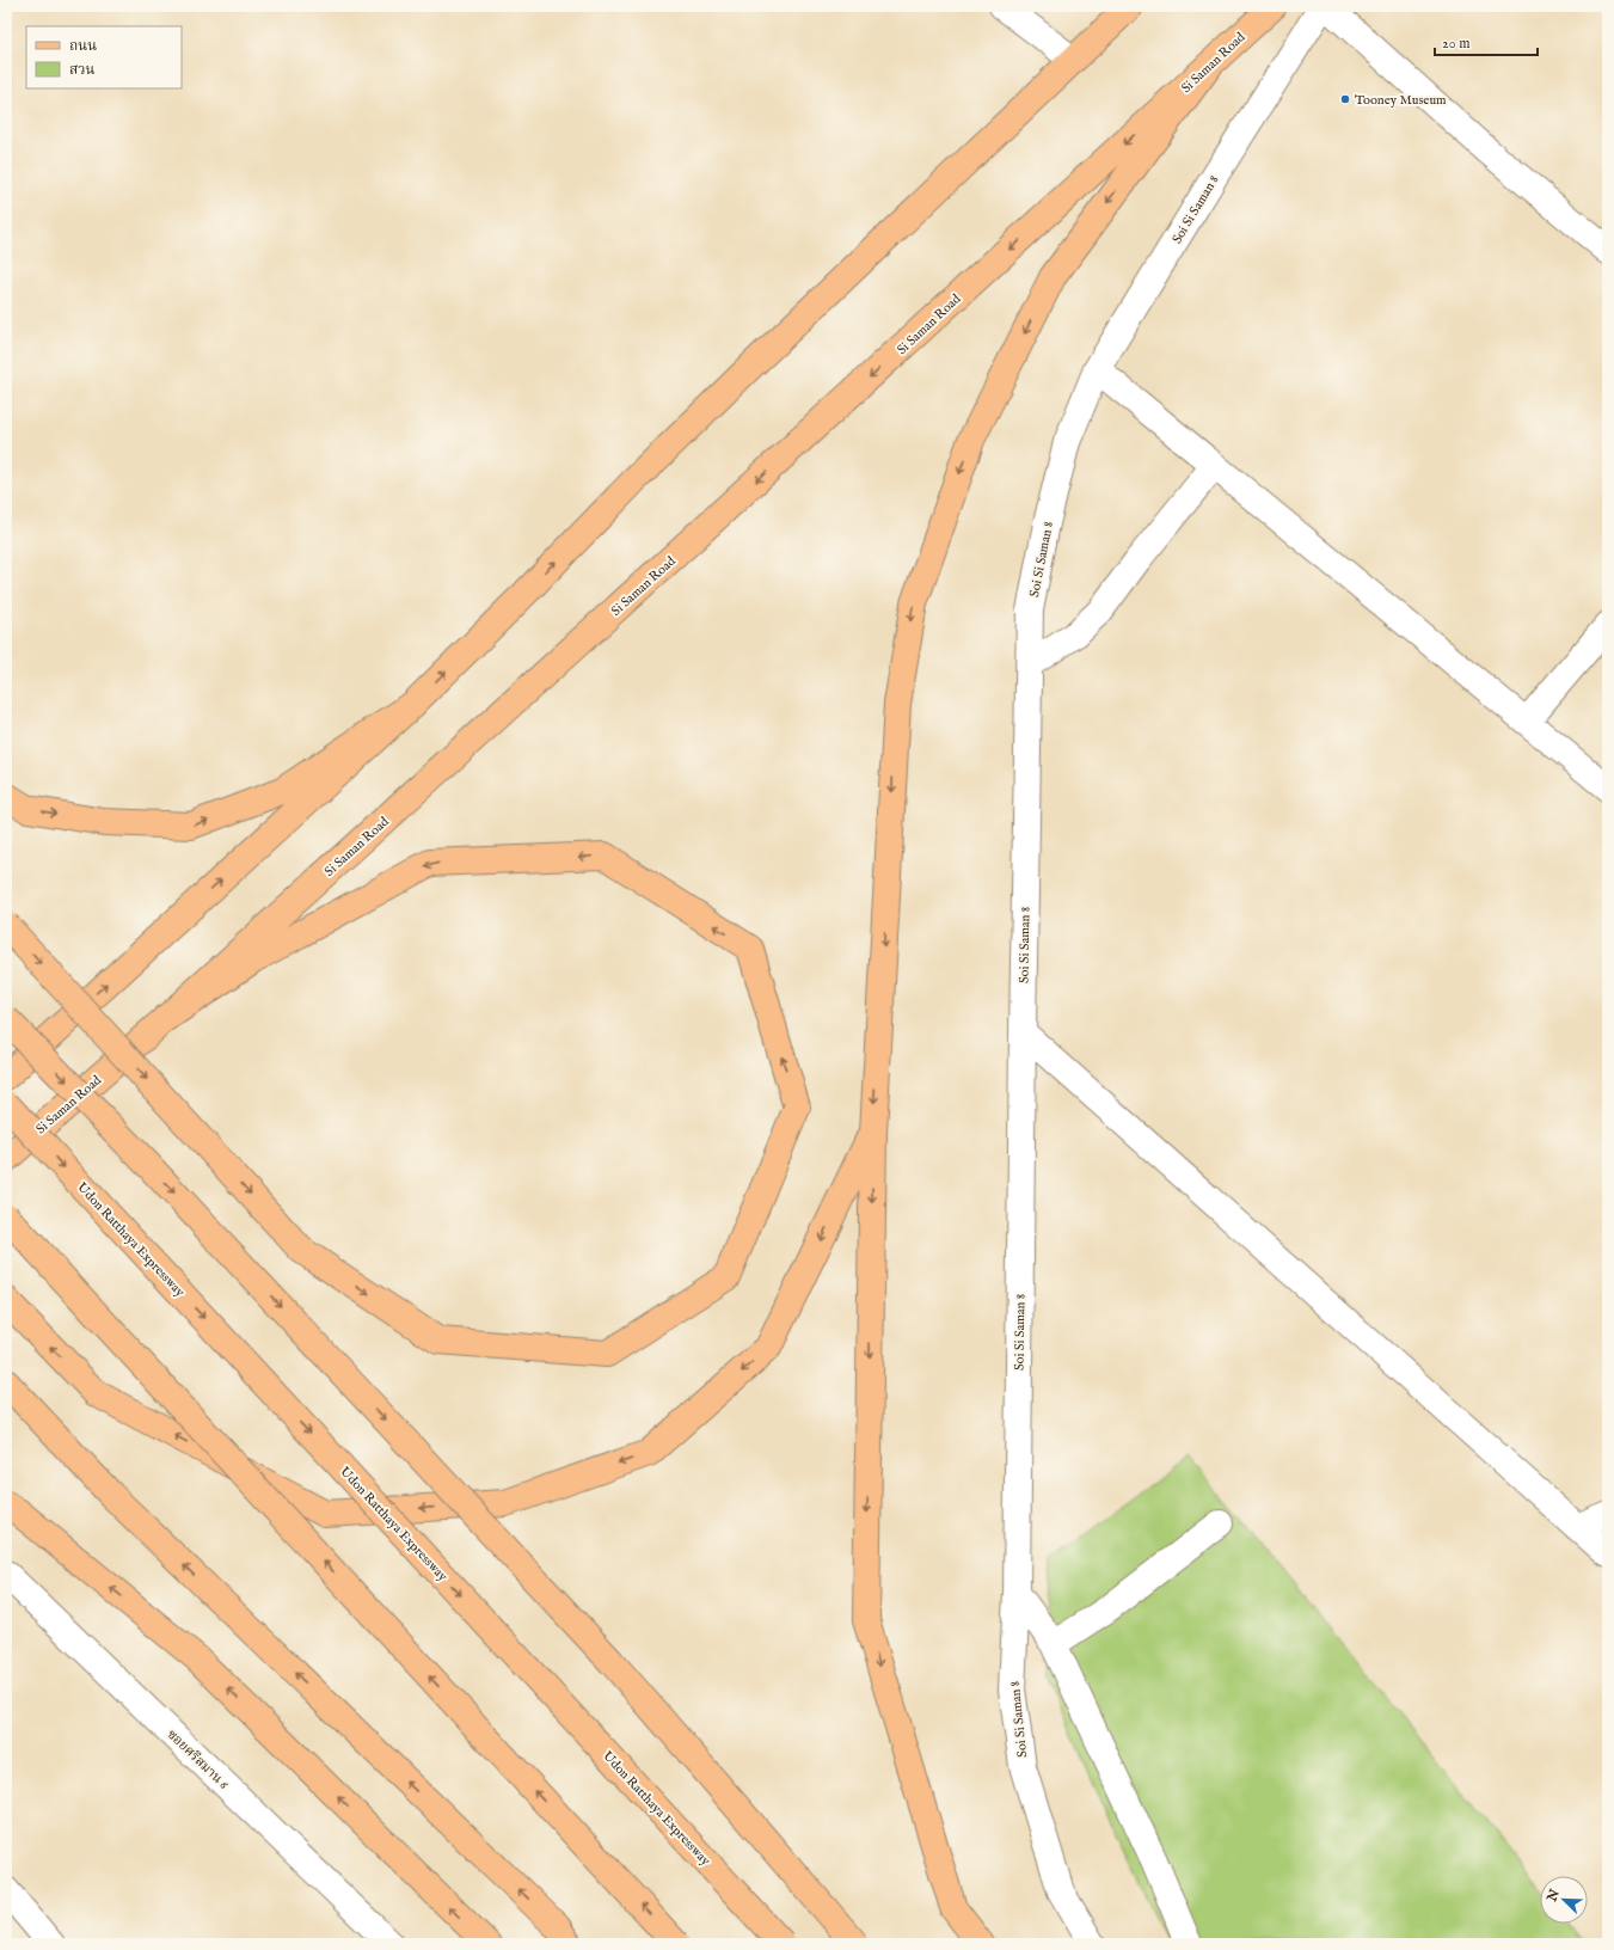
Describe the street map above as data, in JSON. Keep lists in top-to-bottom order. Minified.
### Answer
{"streets":{"main road":["Si Saman Road","Udon Ratthaya Expressway"],"street":["Soi Si Saman 8","ซอยศรีสมาน 6"]},"places":["Tooney Museum"],"legend":["ถนน","สวน"],"scale_bar":"20 m","north":"top left"}
